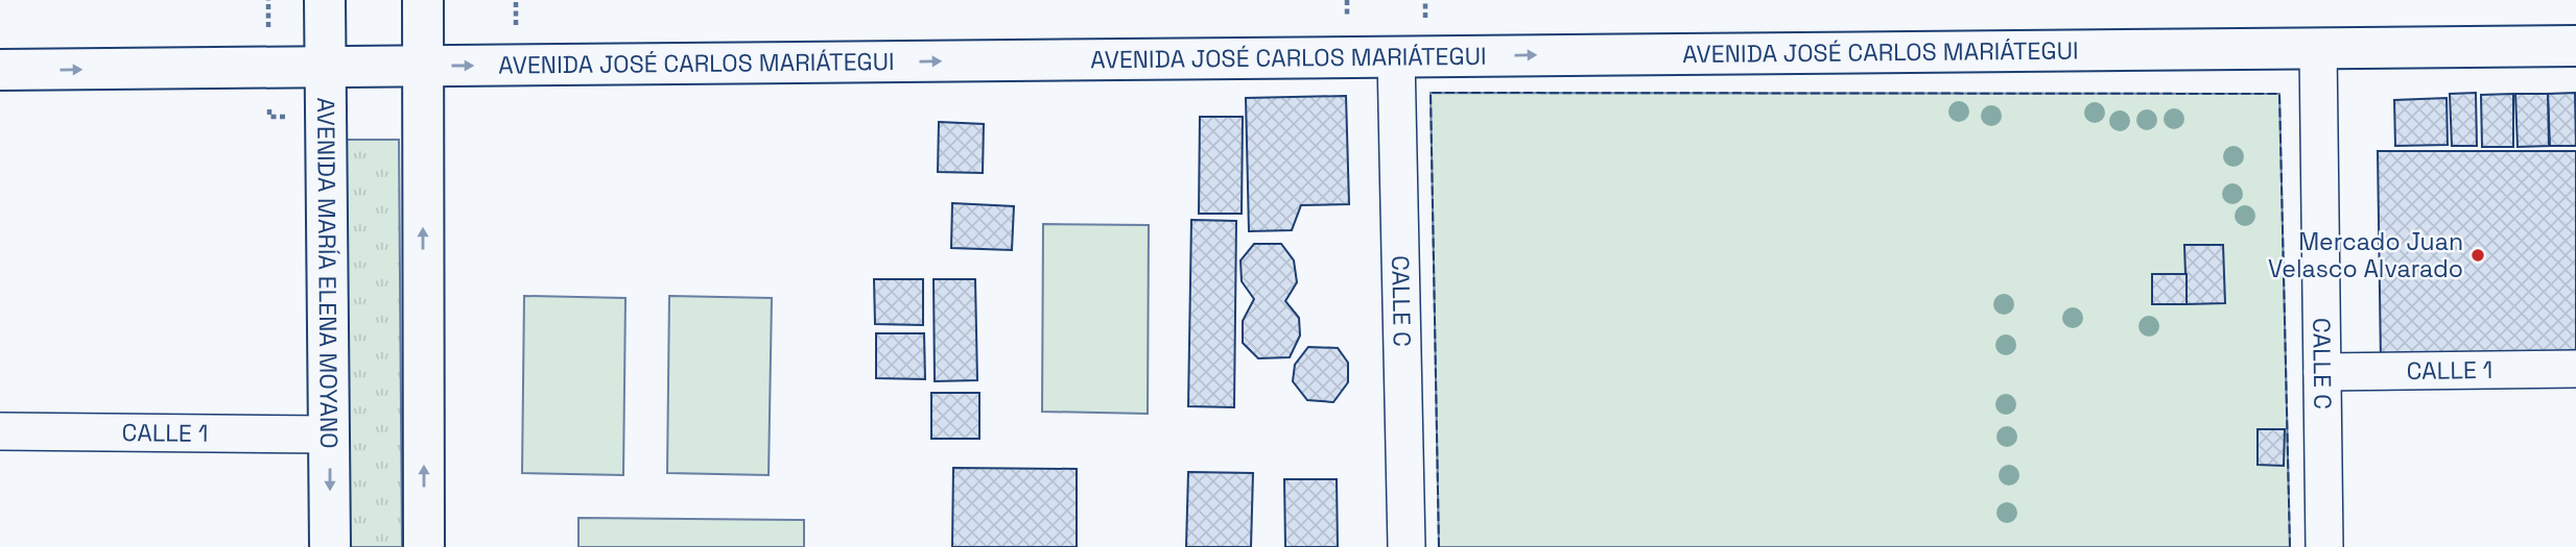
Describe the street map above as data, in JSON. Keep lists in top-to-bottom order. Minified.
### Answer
{"streets":{"street":["AVENIDA JOSÉ CARLOS MARIÁTEGUI","AVENIDA MARÍA ELENA MOYANO","CALLE C","CALLE 1"]},"crossings":[["AVENIDA JOSÉ CARLOS MARIÁTEGUI","AVENIDA MARÍA ELENA MOYANO"],["AVENIDA JOSÉ CARLOS MARIÁTEGUI","CALLE C"],["AVENIDA MARÍA ELENA MOYANO","CALLE 1"],["CALLE C","CALLE 1"]],"one_way":["AVENIDA JOSÉ CARLOS MARIÁTEGUI"],"places":["Mercado Juan Velasco Alvarado"]}
